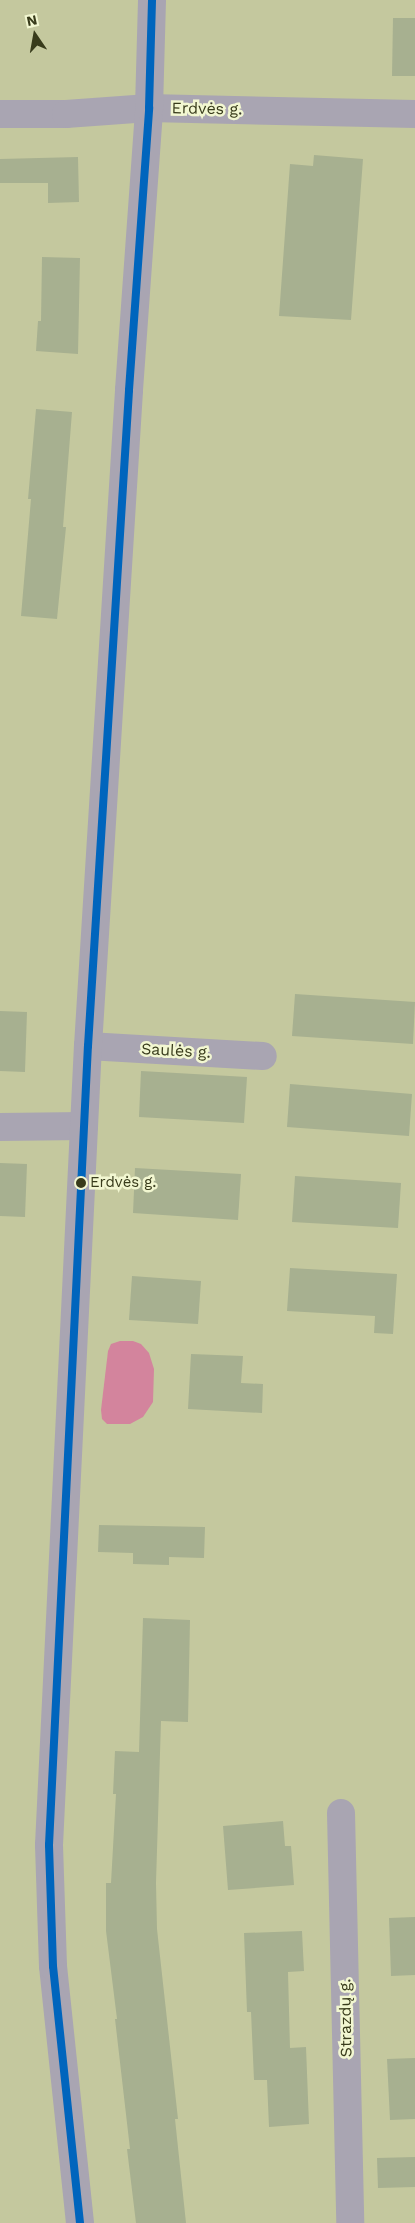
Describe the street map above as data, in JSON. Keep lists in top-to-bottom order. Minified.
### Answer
{"streets":{"street":["Erdvės g.","Saulės g.","Strazdų g."]},"places":["Erdvės g."],"north":"top"}
